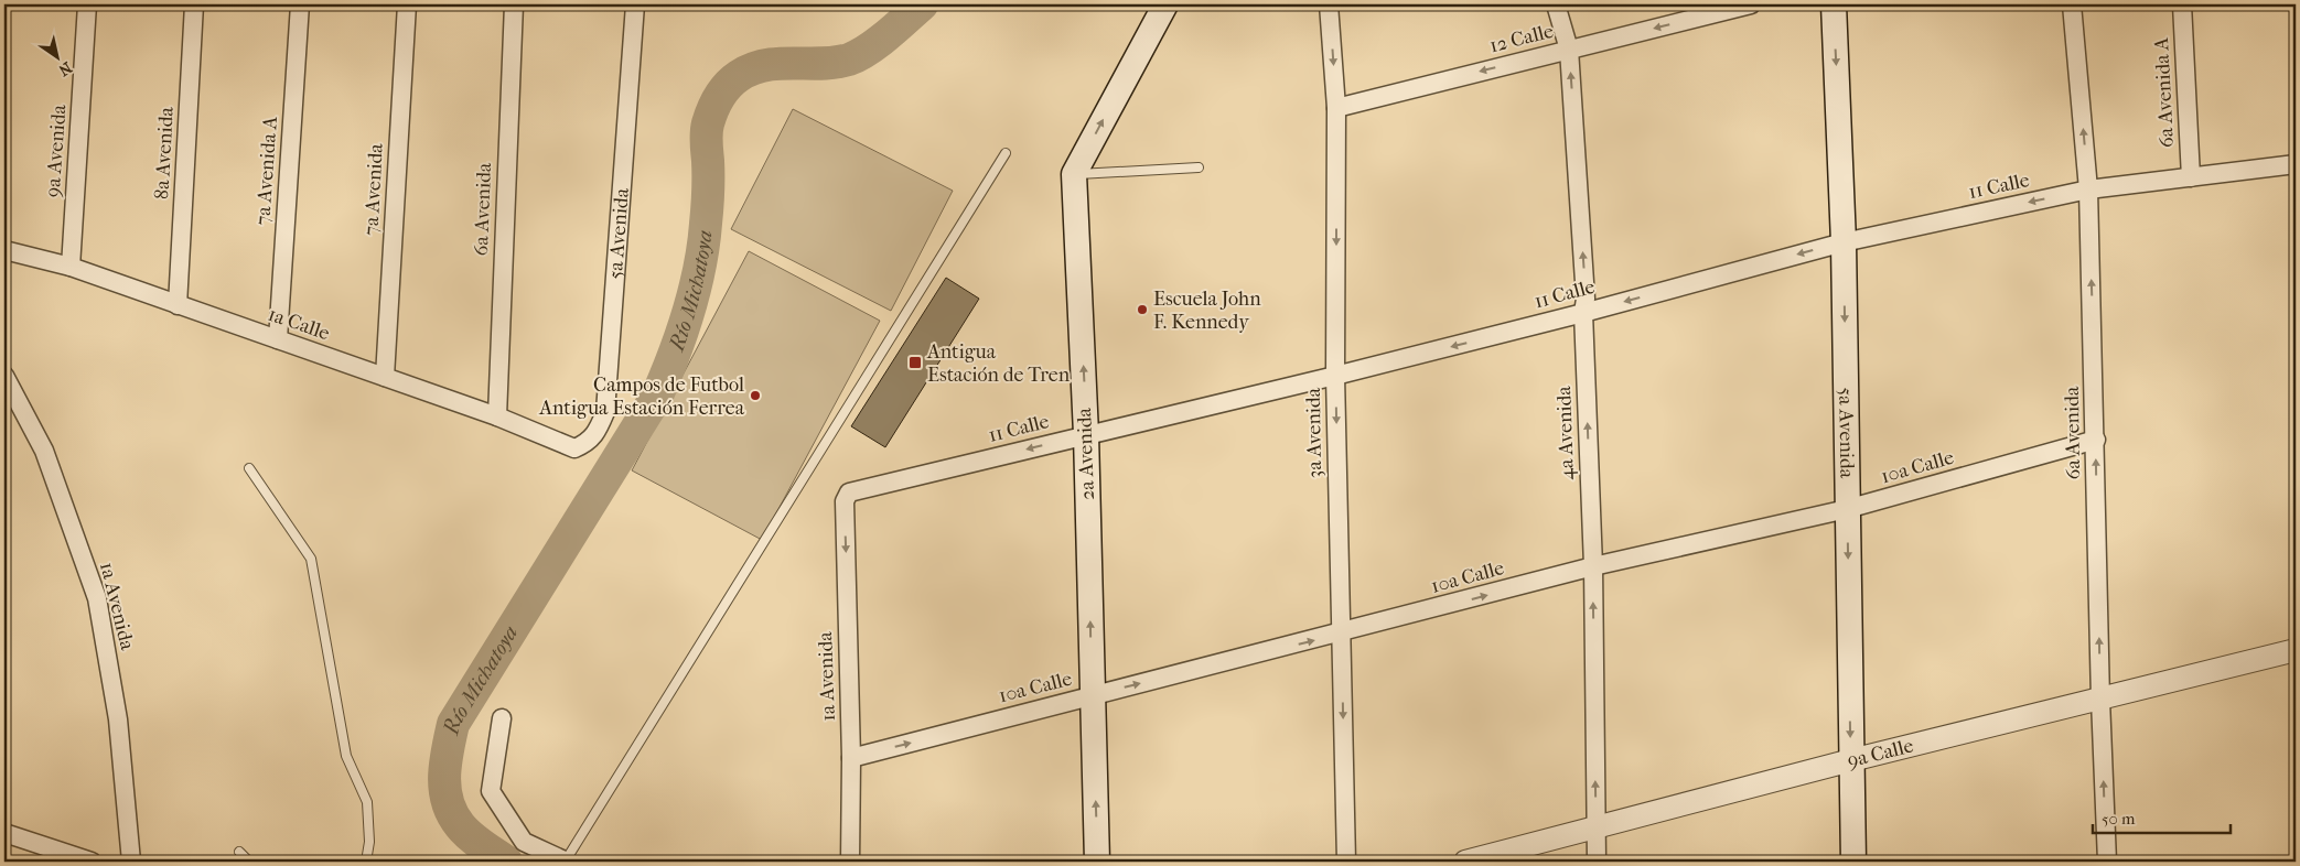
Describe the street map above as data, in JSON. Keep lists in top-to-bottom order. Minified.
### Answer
{"streets":{"main road":["5a Avenida","2a Avenida"],"street":["12 Calle","6a Avenida A","9a Avenida","8a Avenida","7a Avenida A","11 Calle","7a Avenida","6a Avenida","1a Calle","3a Avenida","4a Avenida","10a Calle","1a Avenida","9a Calle"]},"crossings":[["12 Calle","3a Avenida"],["12 Calle","4a Avenida"],["6a Avenida A","11 Calle"],["9a Avenida","1a Calle"],["8a Avenida","1a Calle"],["7a Avenida A","1a Calle"],["11 Calle","6a Avenida"],["11 Calle","5a Avenida"],["11 Calle","3a Avenida"],["11 Calle","4a Avenida"],["11 Calle","2a Avenida"],["11 Calle","1a Avenida"],["7a Avenida","1a Calle"],["6a Avenida","1a Calle"],["6a Avenida","10a Calle"],["6a Avenida","9a Calle"],["5a Avenida","1a Calle"],["5a Avenida","10a Calle"],["5a Avenida","9a Calle"],["3a Avenida","10a Calle"],["4a Avenida","10a Calle"],["4a Avenida","9a Calle"],["2a Avenida","10a Calle"],["10a Calle","1a Avenida"]],"one_way":["12 Calle","11 Calle","6a Avenida","5a Avenida","3a Avenida","4a Avenida","2a Avenida","10a Calle"],"water":["Río Michatoya"],"places":{"other":["Escuela John F. Kennedy","Campos de Futbol Antigua Estación Ferrea"],"transit":["Antigua Estación de Tren"]},"scale_bar":"50 m","north":"bottom right"}
